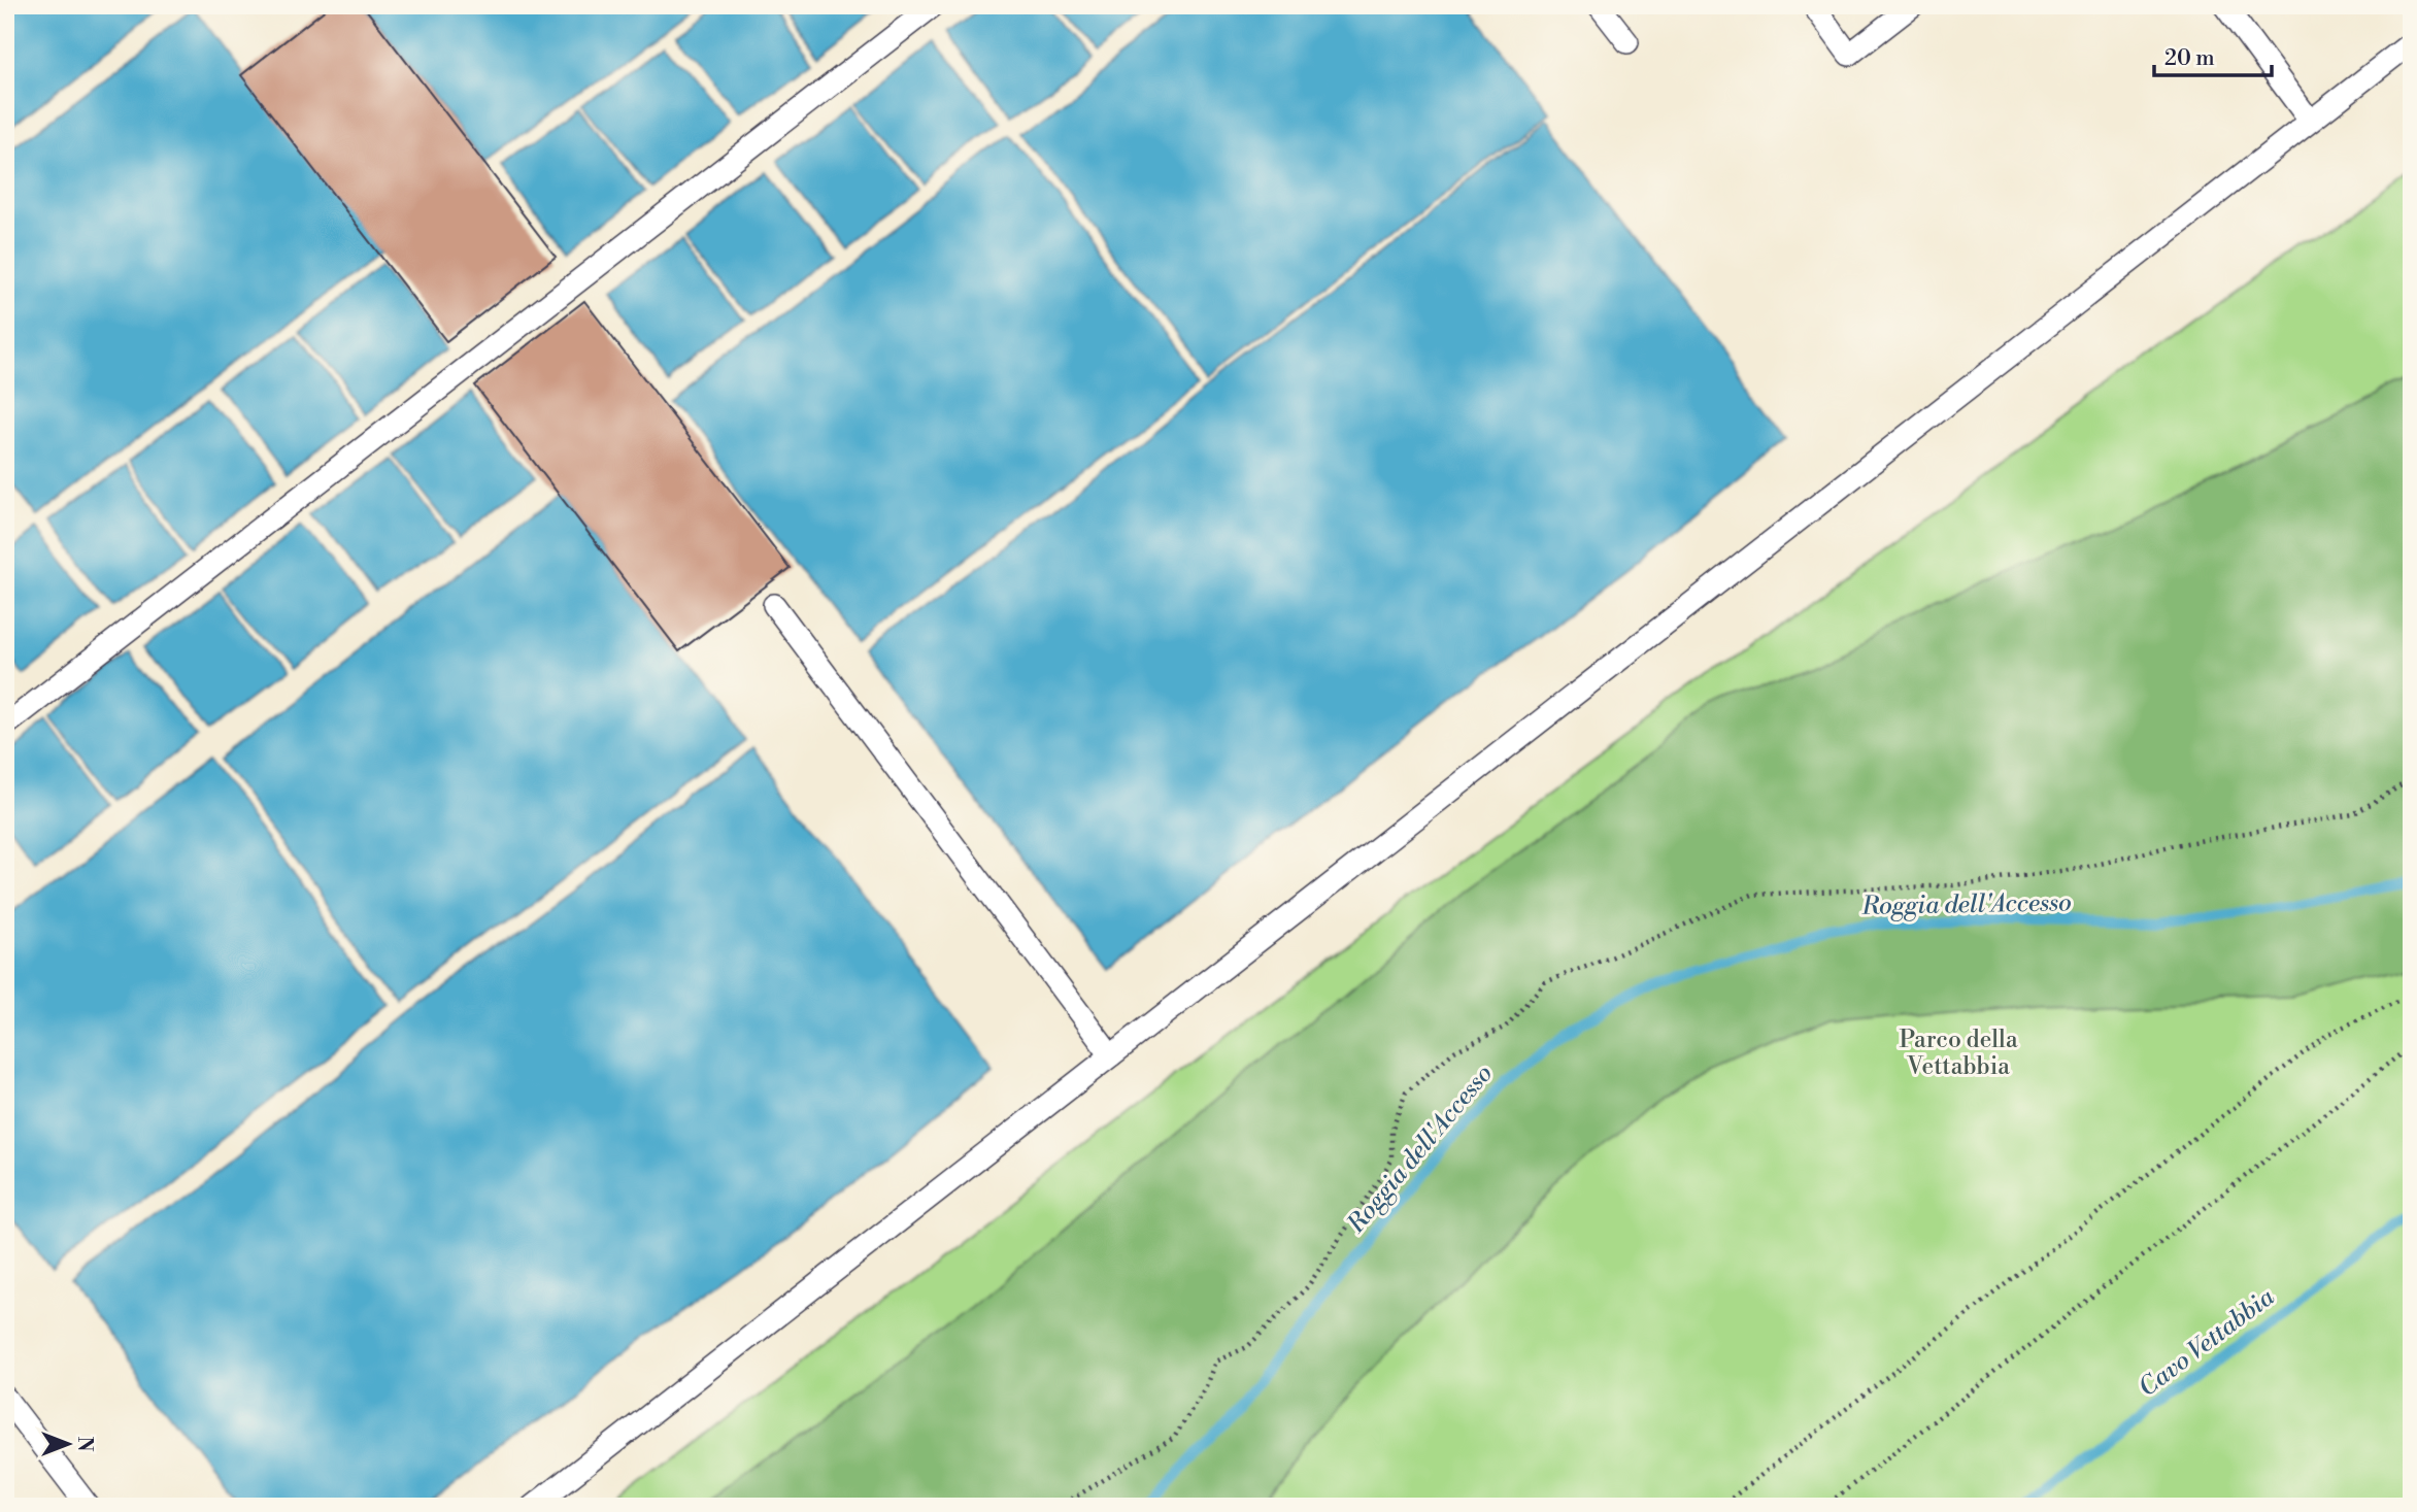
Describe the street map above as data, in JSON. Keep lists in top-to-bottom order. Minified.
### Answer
{"water":["Roggia dell'Accesso","Cavo Vettabbia"],"parks":["Parco della Vettabbia"],"scale_bar":"20 m","north":"right"}
